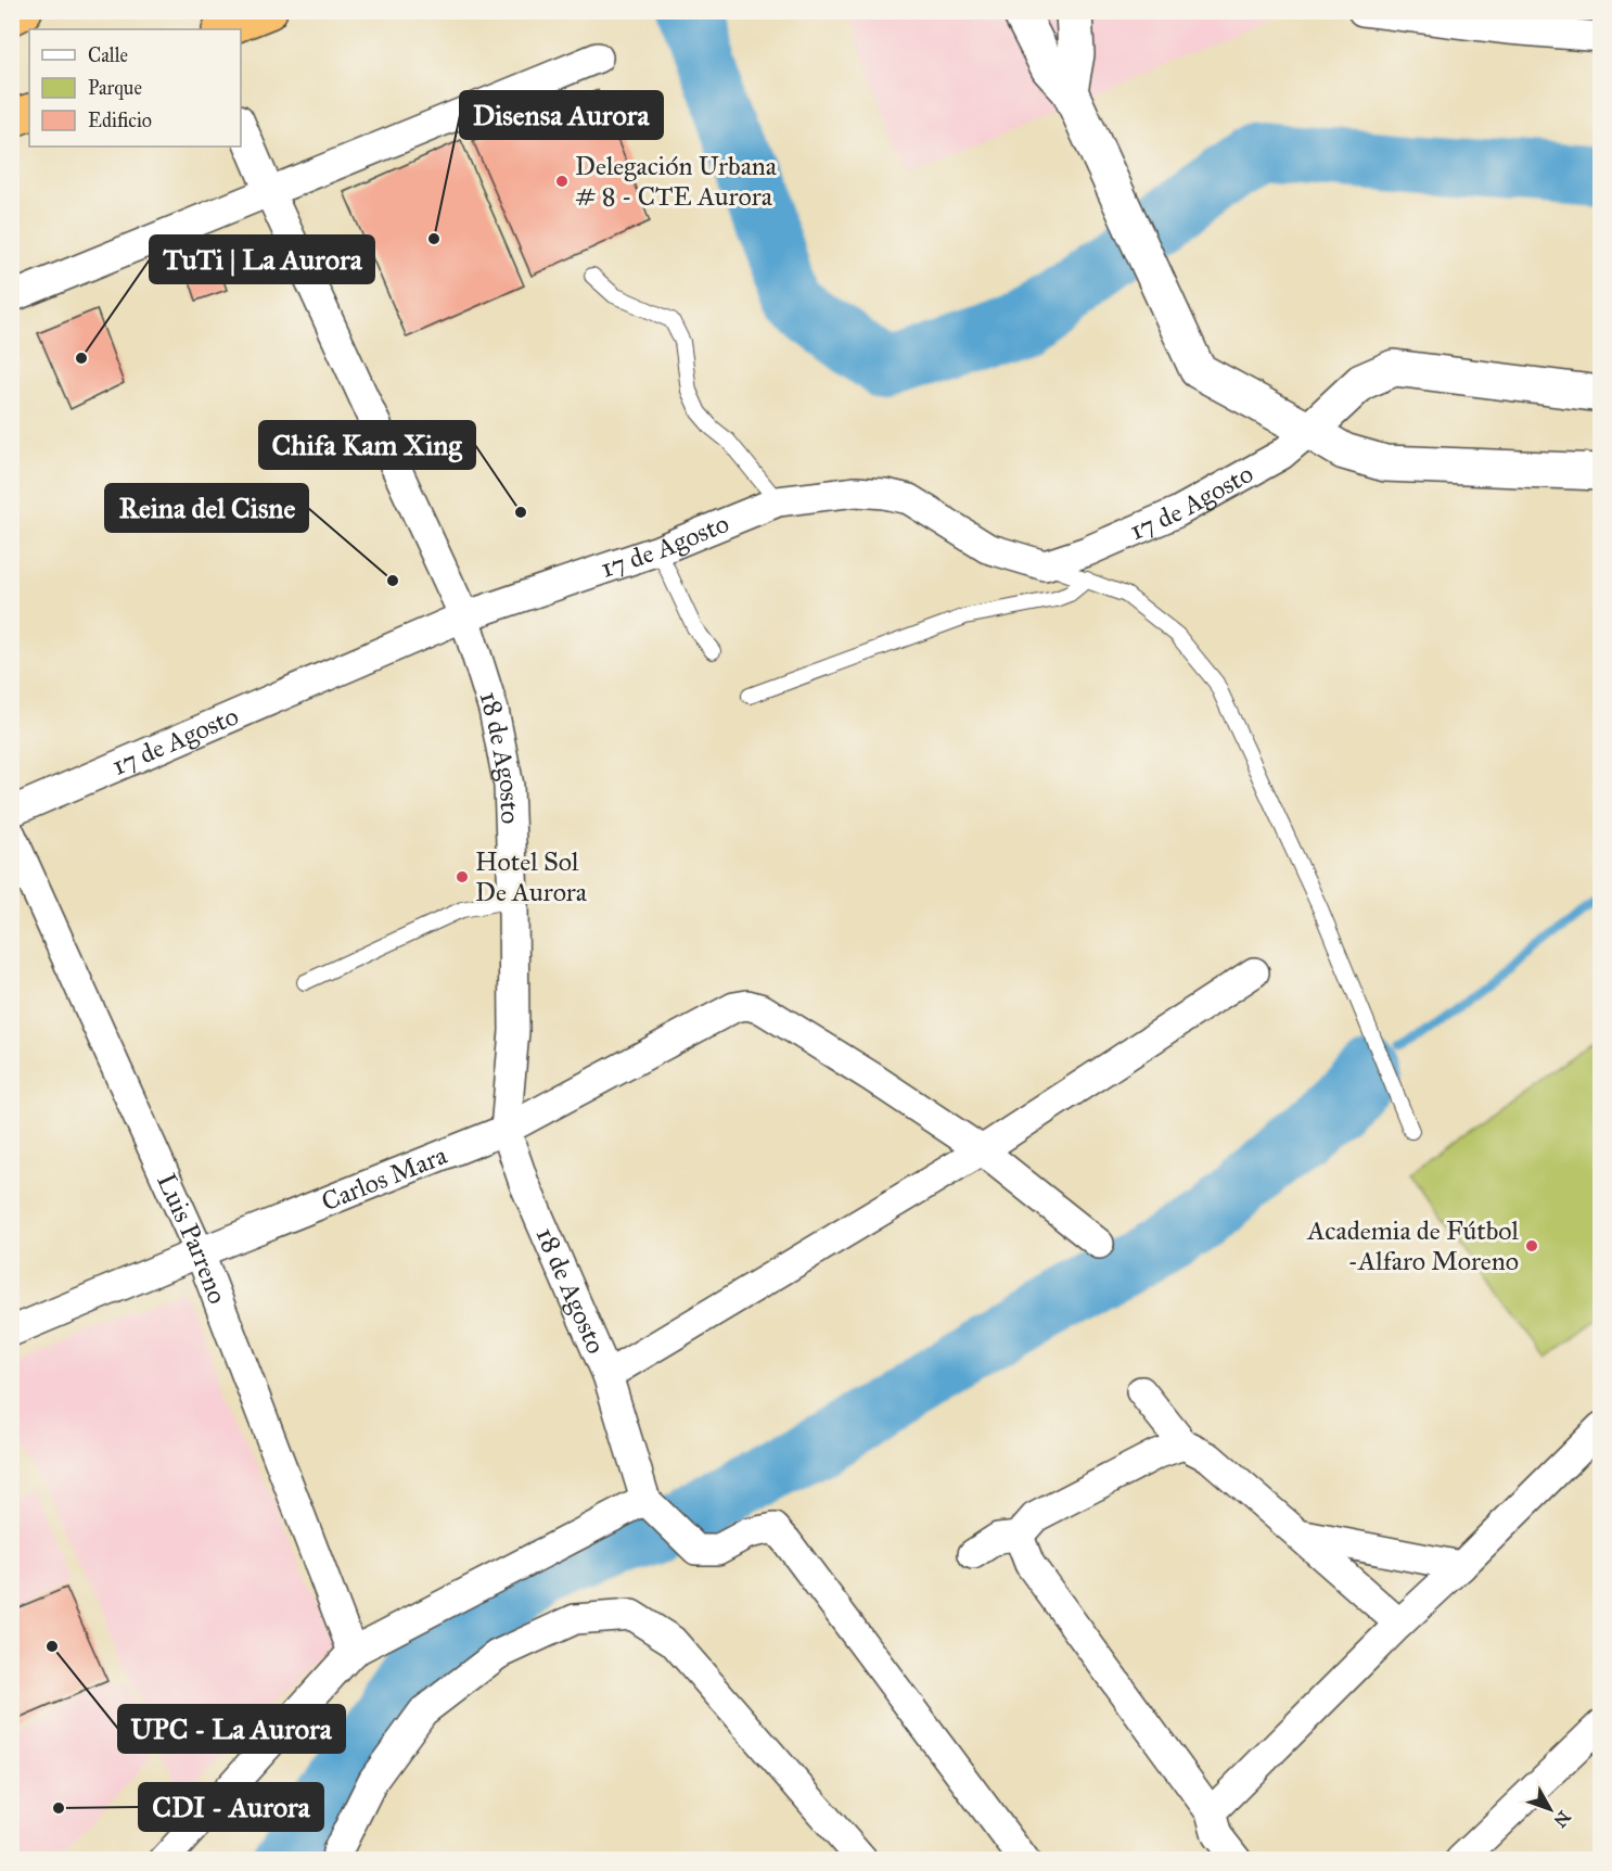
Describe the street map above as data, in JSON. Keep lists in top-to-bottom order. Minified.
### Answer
{"streets":{"street":["17 de Agosto","18 de Agosto","Carlos Mara","Luis Parreno"]},"crossings":[["17 de Agosto","18 de Agosto"],["18 de Agosto","Carlos Mara"],["Carlos Mara","Luis Parreno"]],"places":["Delegación Urbana # 8 - CTE Aurora","Disensa Aurora","TuTi | La Aurora","Chifa Kam Xing","Reina del Cisne","Hotel Sol De Aurora","Academia de Fútbol -Alfaro Moreno","UPC - La Aurora","CDI - Aurora"],"legend":["Calle","Parque","Edificio"],"north":"bottom right"}
